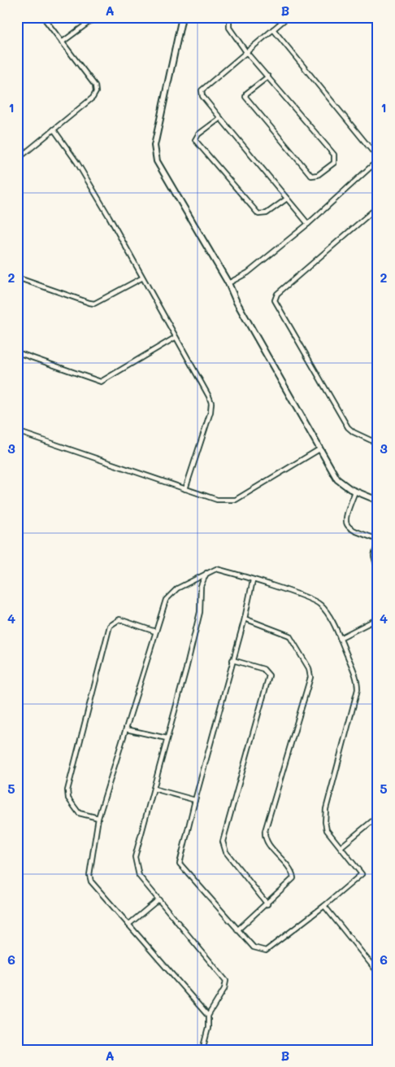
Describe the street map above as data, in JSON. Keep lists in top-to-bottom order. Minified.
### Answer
{"grid":{"columns":["A","B"],"rows":["1","2","3","4","5","6"]}}
